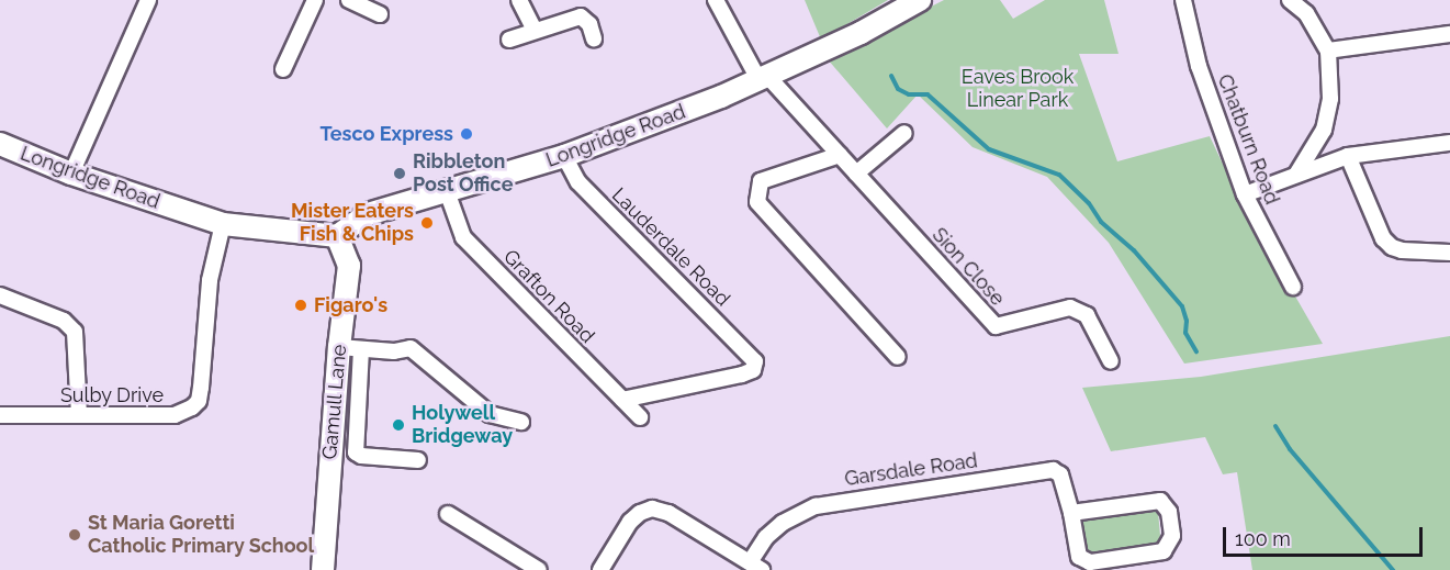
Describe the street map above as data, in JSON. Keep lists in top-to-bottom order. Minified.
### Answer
{"streets":{"main road":["Longridge Road","Gamull Lane"],"street":["Chatburn Road","Lauderdale Road","Sion Close","Grafton Road","Sulby Drive","Garsdale Road"]},"crossings":[["Longridge Road","Lauderdale Road"],["Longridge Road","Sion Close"],["Longridge Road","Grafton Road"],["Longridge Road","Sulby Drive"],["Longridge Road","Gamull Lane"],["Lauderdale Road","Grafton Road"]],"parks":["Eaves Brook Linear Park"],"places":["Tesco Express","Ribbleton Post Office","Mister Eaters Fish & Chips","Figaro's","Holywell Bridgeway","St Maria Goretti Catholic Primary School"],"scale_bar":"100 m"}
